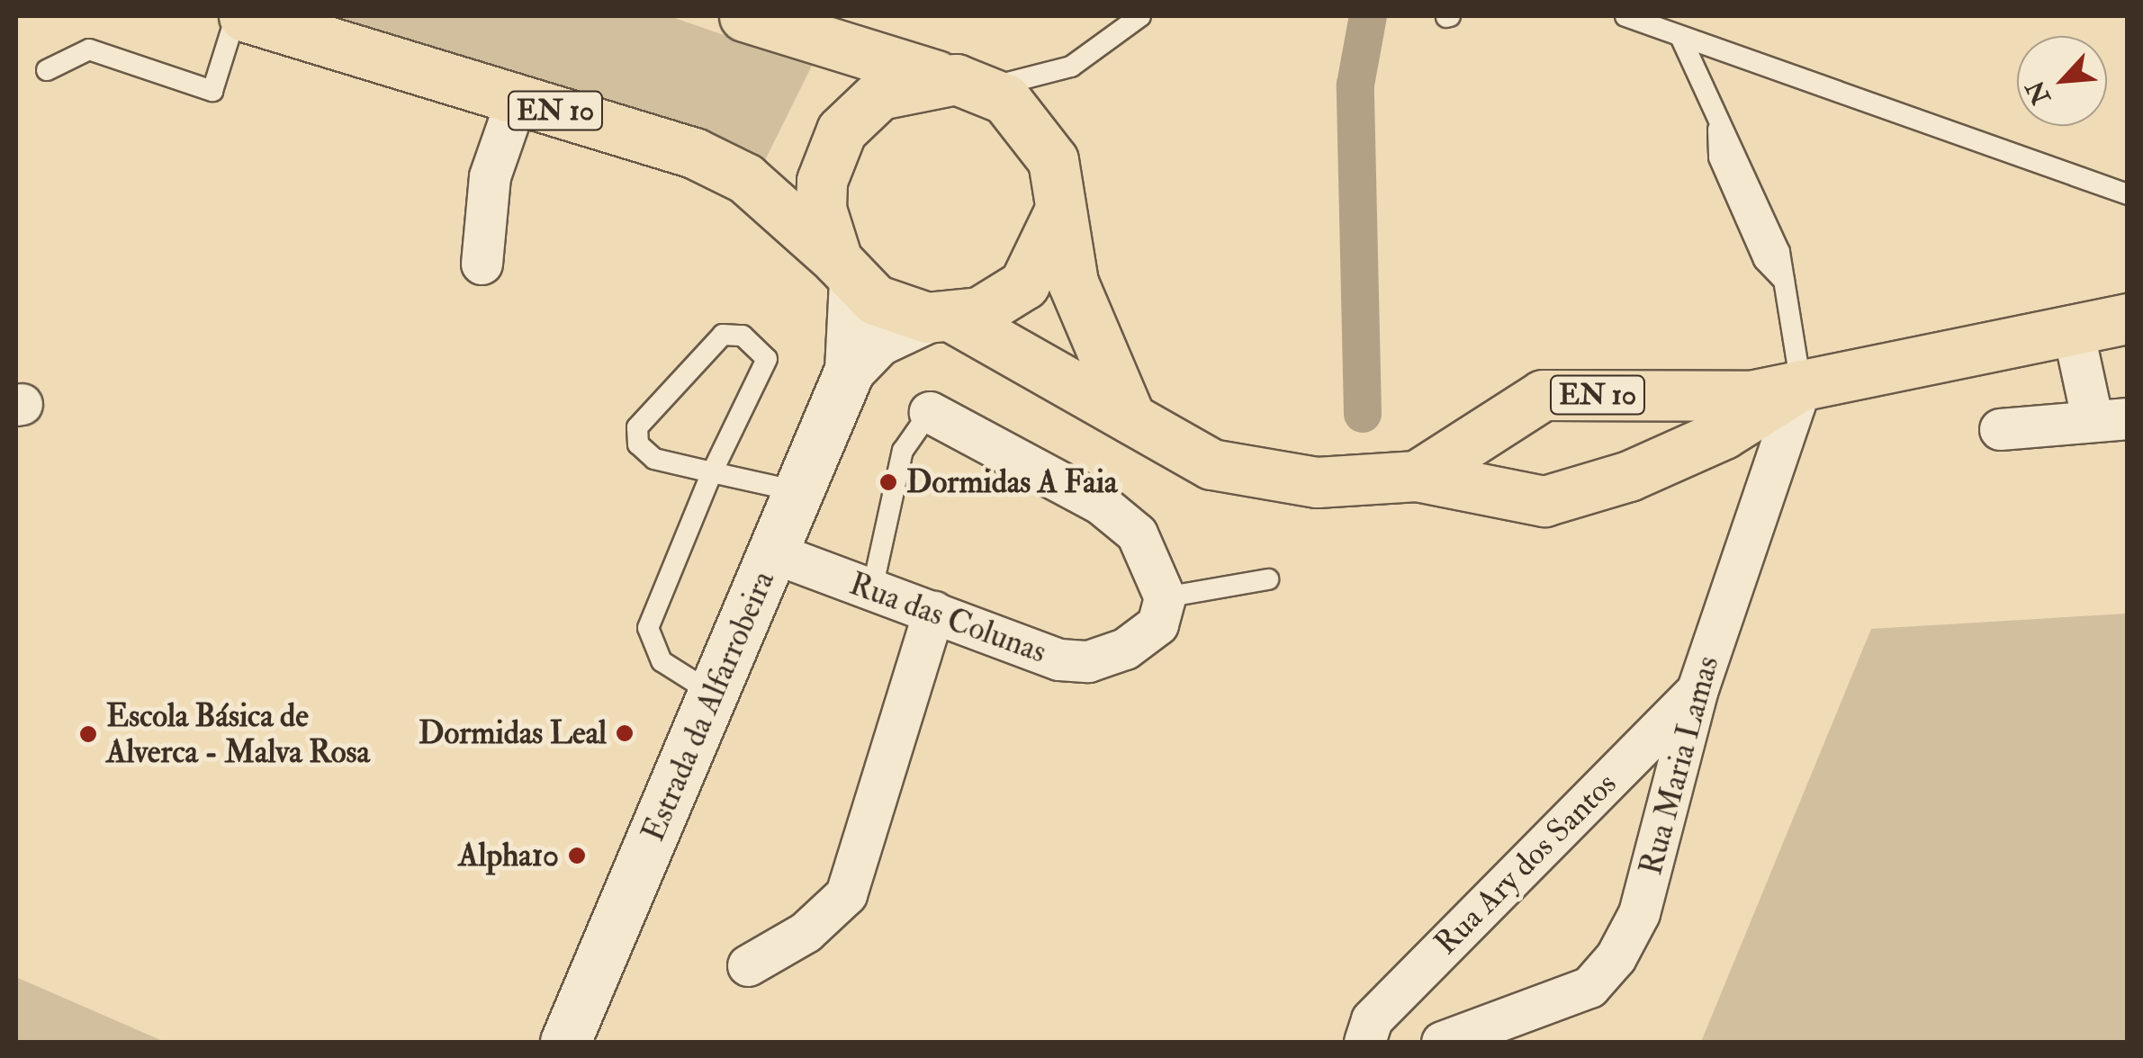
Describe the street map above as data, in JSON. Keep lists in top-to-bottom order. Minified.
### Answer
{"streets":{"main road":["EN 10","Estrada da Alfarrobeira"],"street":["Rua das Colunas","Rua Maria Lamas","Rua Ary dos Santos"]},"crossings":[["EN 10","Estrada da Alfarrobeira"],["EN 10","Rua Maria Lamas"],["Rua das Colunas","Estrada da Alfarrobeira"],["Rua Maria Lamas","Rua Ary dos Santos"]],"places":["Dormidas A Faia","Dormidas Leal","Escola Básica de Alverca - Malva Rosa","Alpha10"],"north":"bottom left"}
